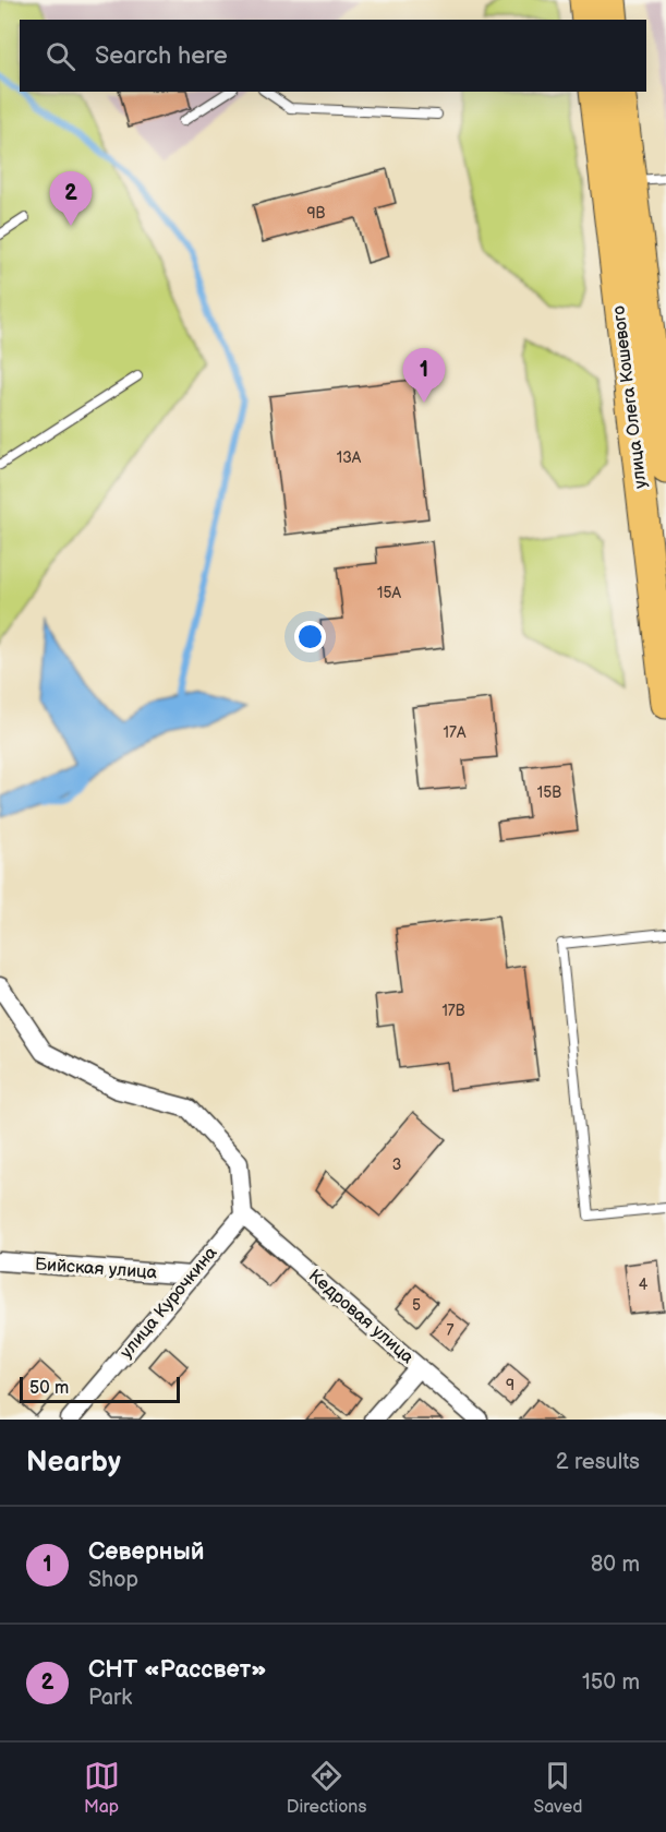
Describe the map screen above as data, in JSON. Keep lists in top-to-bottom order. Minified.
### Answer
{"streets":{"main road":["улица Олега Кошевого"],"street":["Бийская улица","улица Курочкина","Кедровая улица"]},"crossings":[["Бийская улица","улица Курочкина"],["улица Курочкина","Кедровая улица"]],"house_numbers":["9В","13А","15А","17А","15В","17В","3","4","5","7","9"],"scale_bar":"50 m","page":{"search":"Search here","pins":["2","1"],"scale":"50 m","heading":["Nearby","2 results"],"list":[{"mark":"1","name":"Северный","note":"Shop","value":"80 m"},{"mark":"2","name":"СНТ «Рассвет»","note":"Park","value":"150 m"}],"nav":["Map","Directions","Saved"]}}
